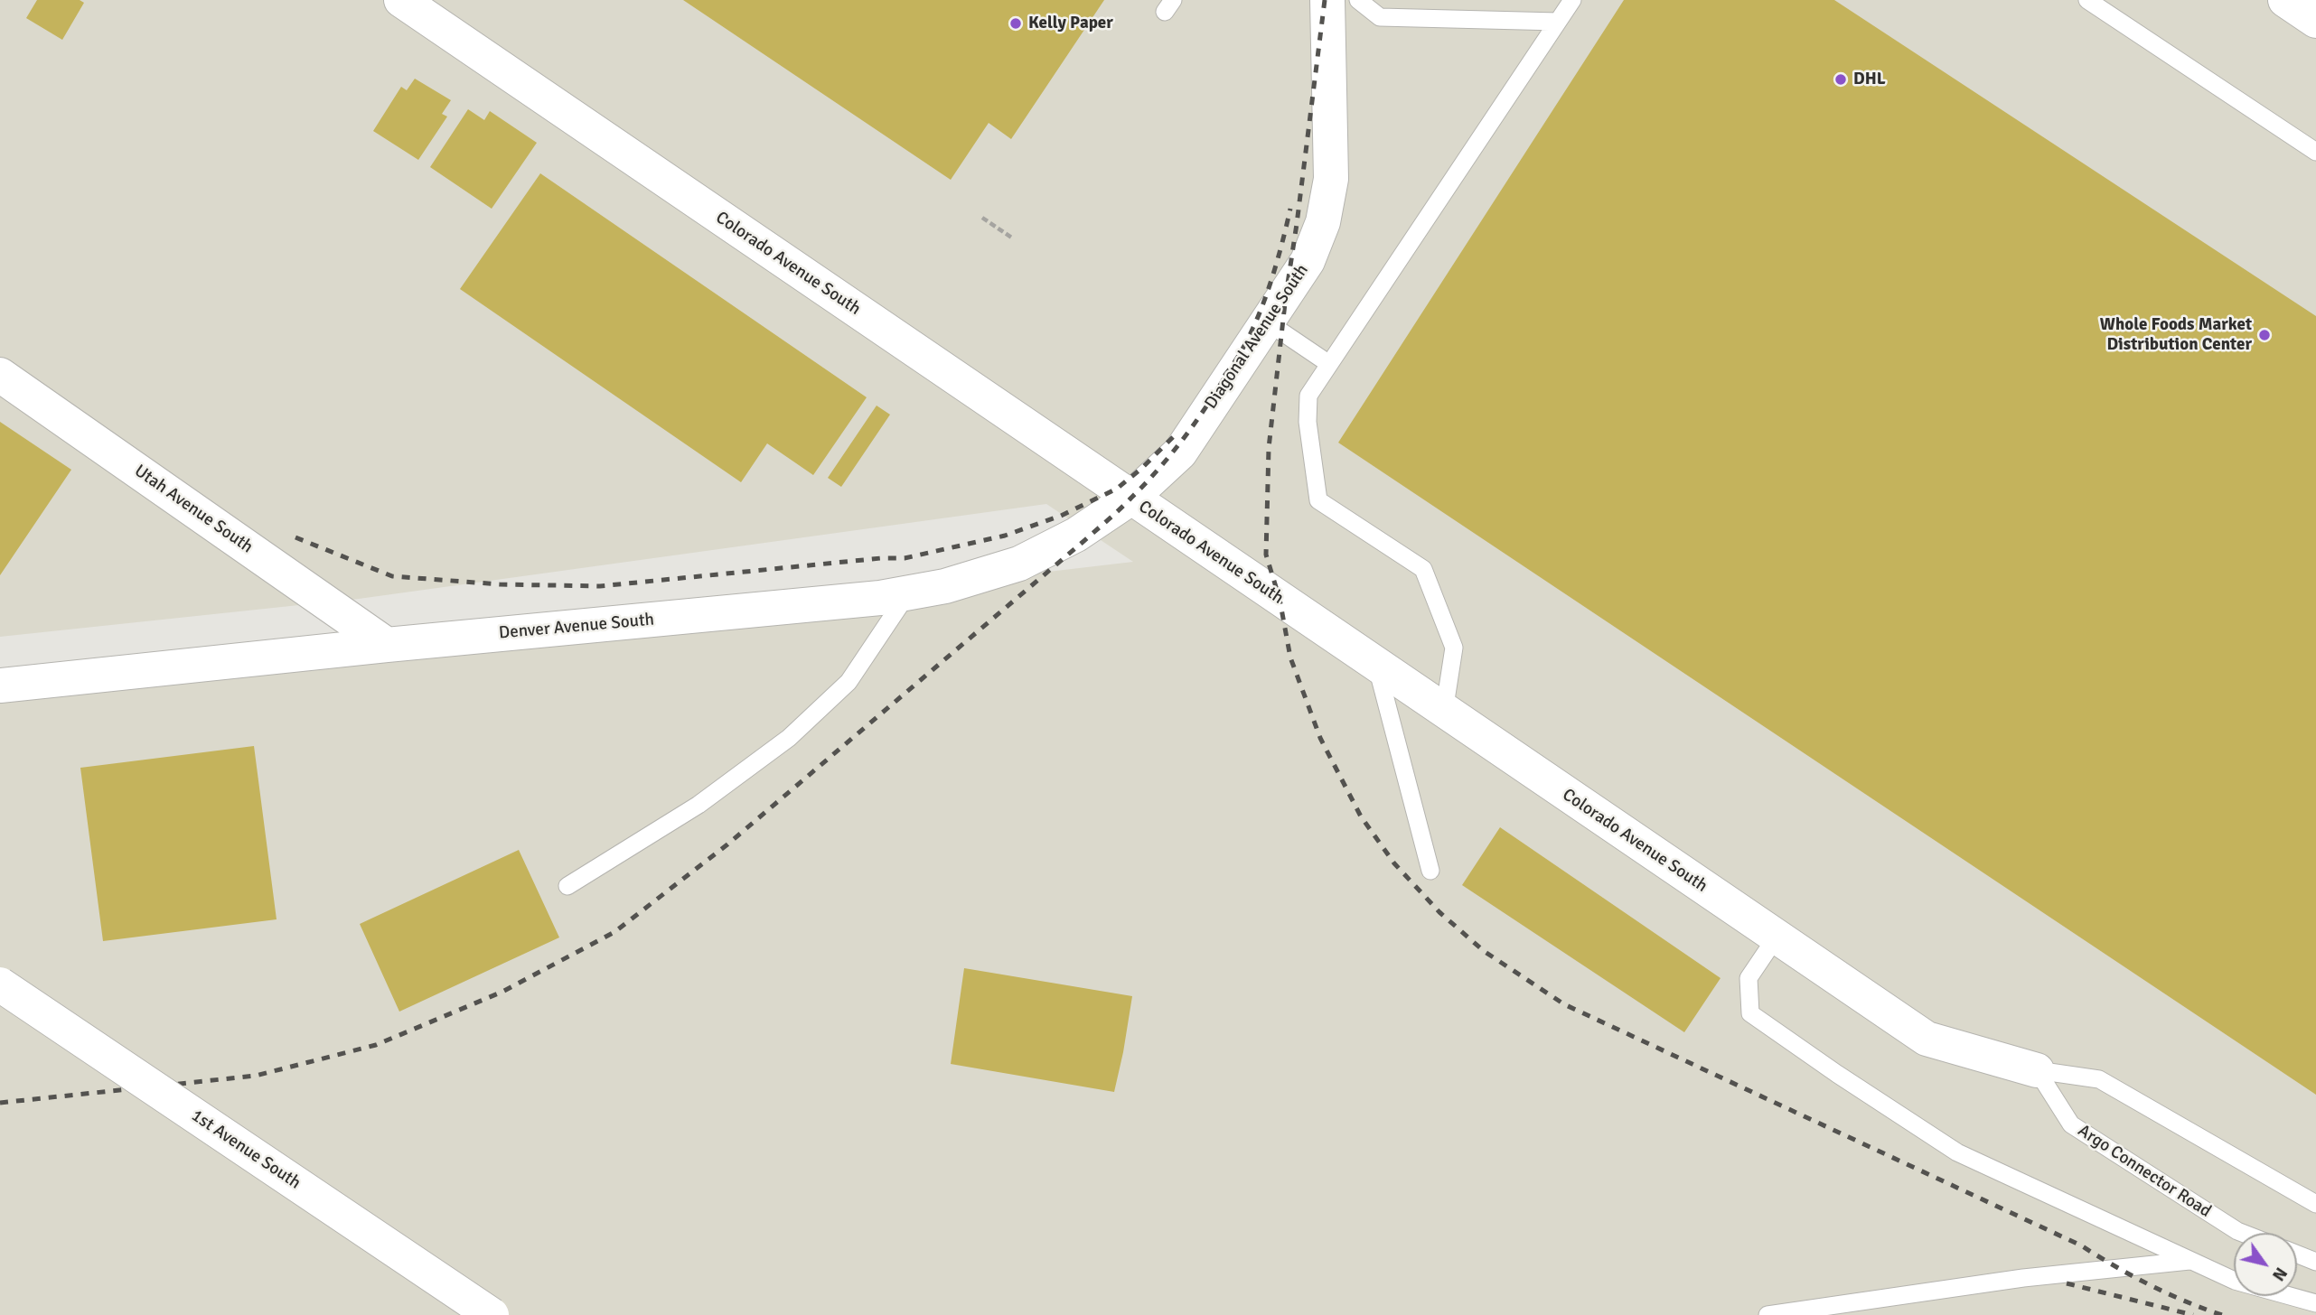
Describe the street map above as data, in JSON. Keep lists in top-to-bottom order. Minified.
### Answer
{"streets":{"main road":["Colorado Avenue South","Diagonal Avenue South","Utah Avenue South","Denver Avenue South","1st Avenue South"],"lane":["Argo Connector Road"]},"crossings":[["Colorado Avenue South","Diagonal Avenue South"],["Colorado Avenue South","Denver Avenue South"],["Colorado Avenue South","Argo Connector Road"],["Diagonal Avenue South","Denver Avenue South"],["Utah Avenue South","Denver Avenue South"]],"places":["Kelly Paper","DHL","Whole Foods Market Distribution Center"],"north":"bottom right"}
